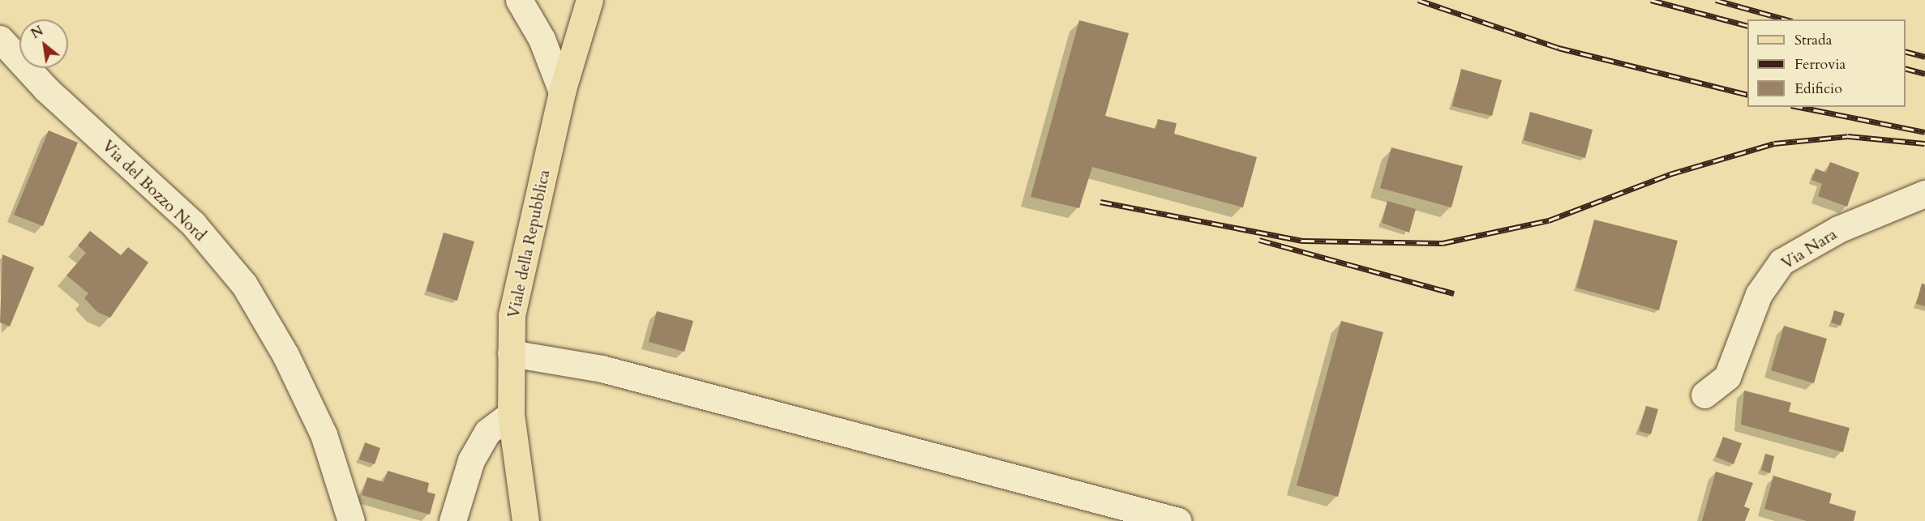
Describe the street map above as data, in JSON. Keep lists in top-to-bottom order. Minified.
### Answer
{"streets":{"main road":["Viale della Repubblica"],"street":["Via del Bozzo Nord","Via Nara"]},"legend":["Strada","Ferrovia","Edificio"],"north":"top left"}
